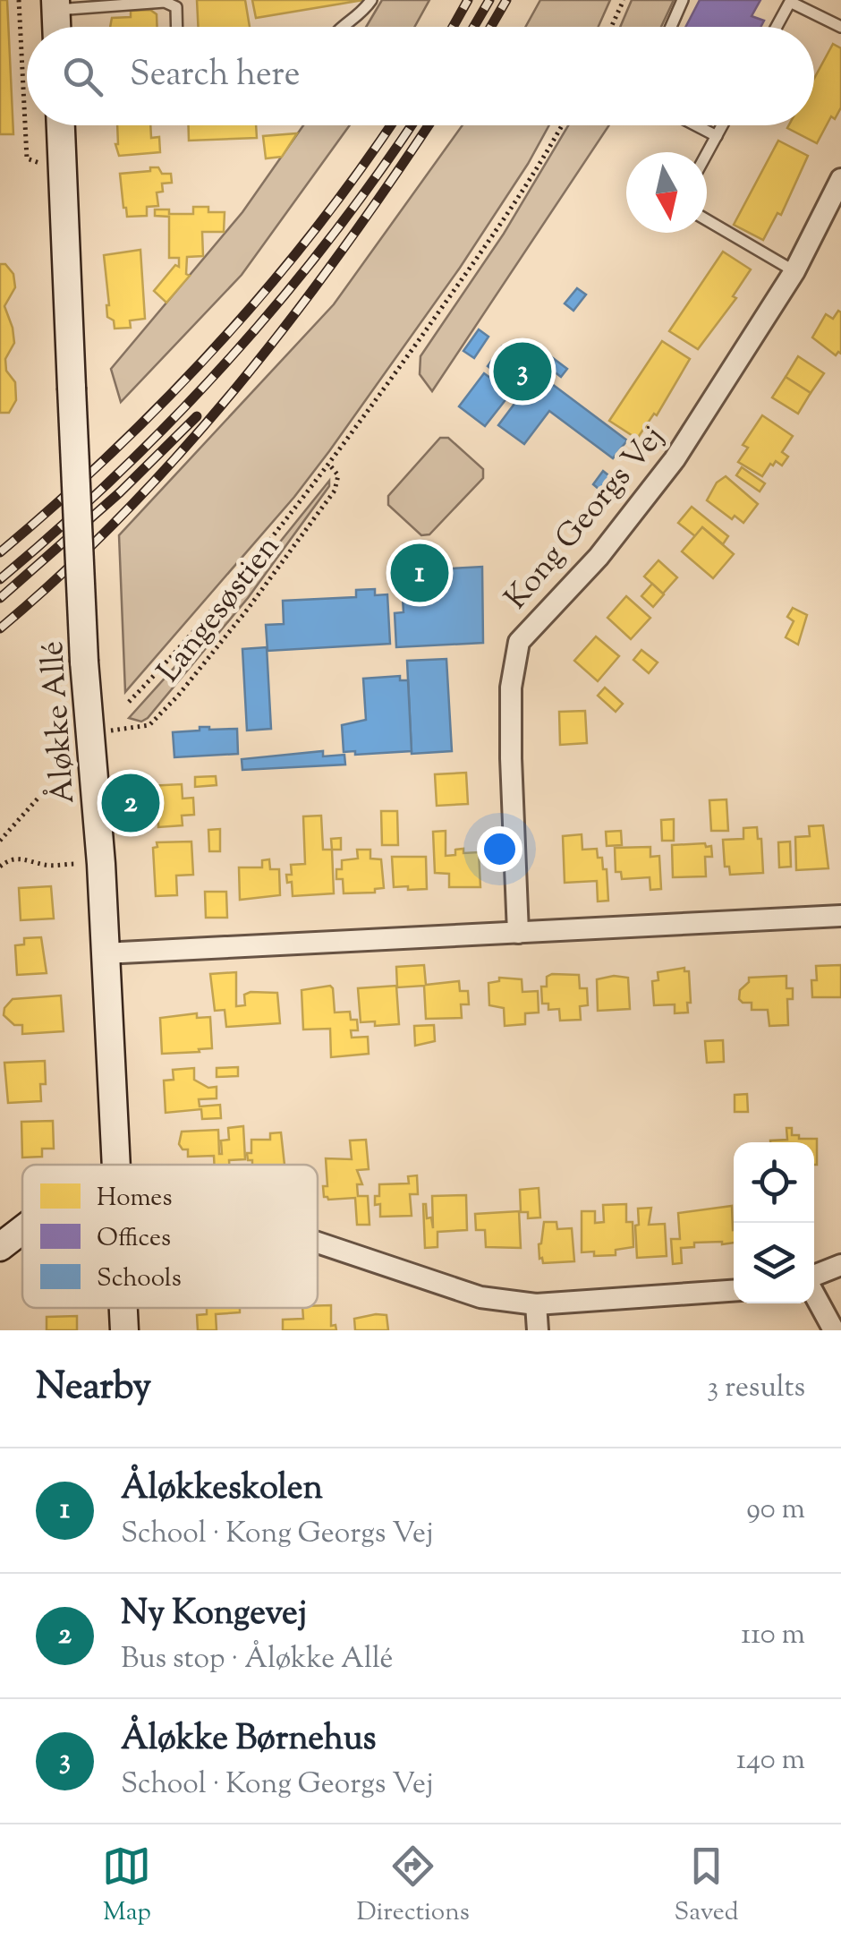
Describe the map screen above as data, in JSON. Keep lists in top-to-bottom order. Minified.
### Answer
{"streets":{"main road":["Åløkke Allé"],"street":["Kong Georgs Vej"],"path":["Langesøstien"]},"crossings":[["Langesøstien","Åløkke Allé"]],"legend":["Homes","Offices","Schools"],"north":"bottom","page":{"search":"Search here","pins":["3","1","2"],"heading":["Nearby","3 results"],"list":[{"mark":"1","name":"Åløkkeskolen","note":"School · Kong Georgs Vej","value":"90 m"},{"mark":"2","name":"Ny Kongevej","note":"Bus stop · Åløkke Allé","value":"110 m"},{"mark":"3","name":"Åløkke Børnehus","note":"School · Kong Georgs Vej","value":"140 m"}],"nav":["Map","Directions","Saved"]}}
